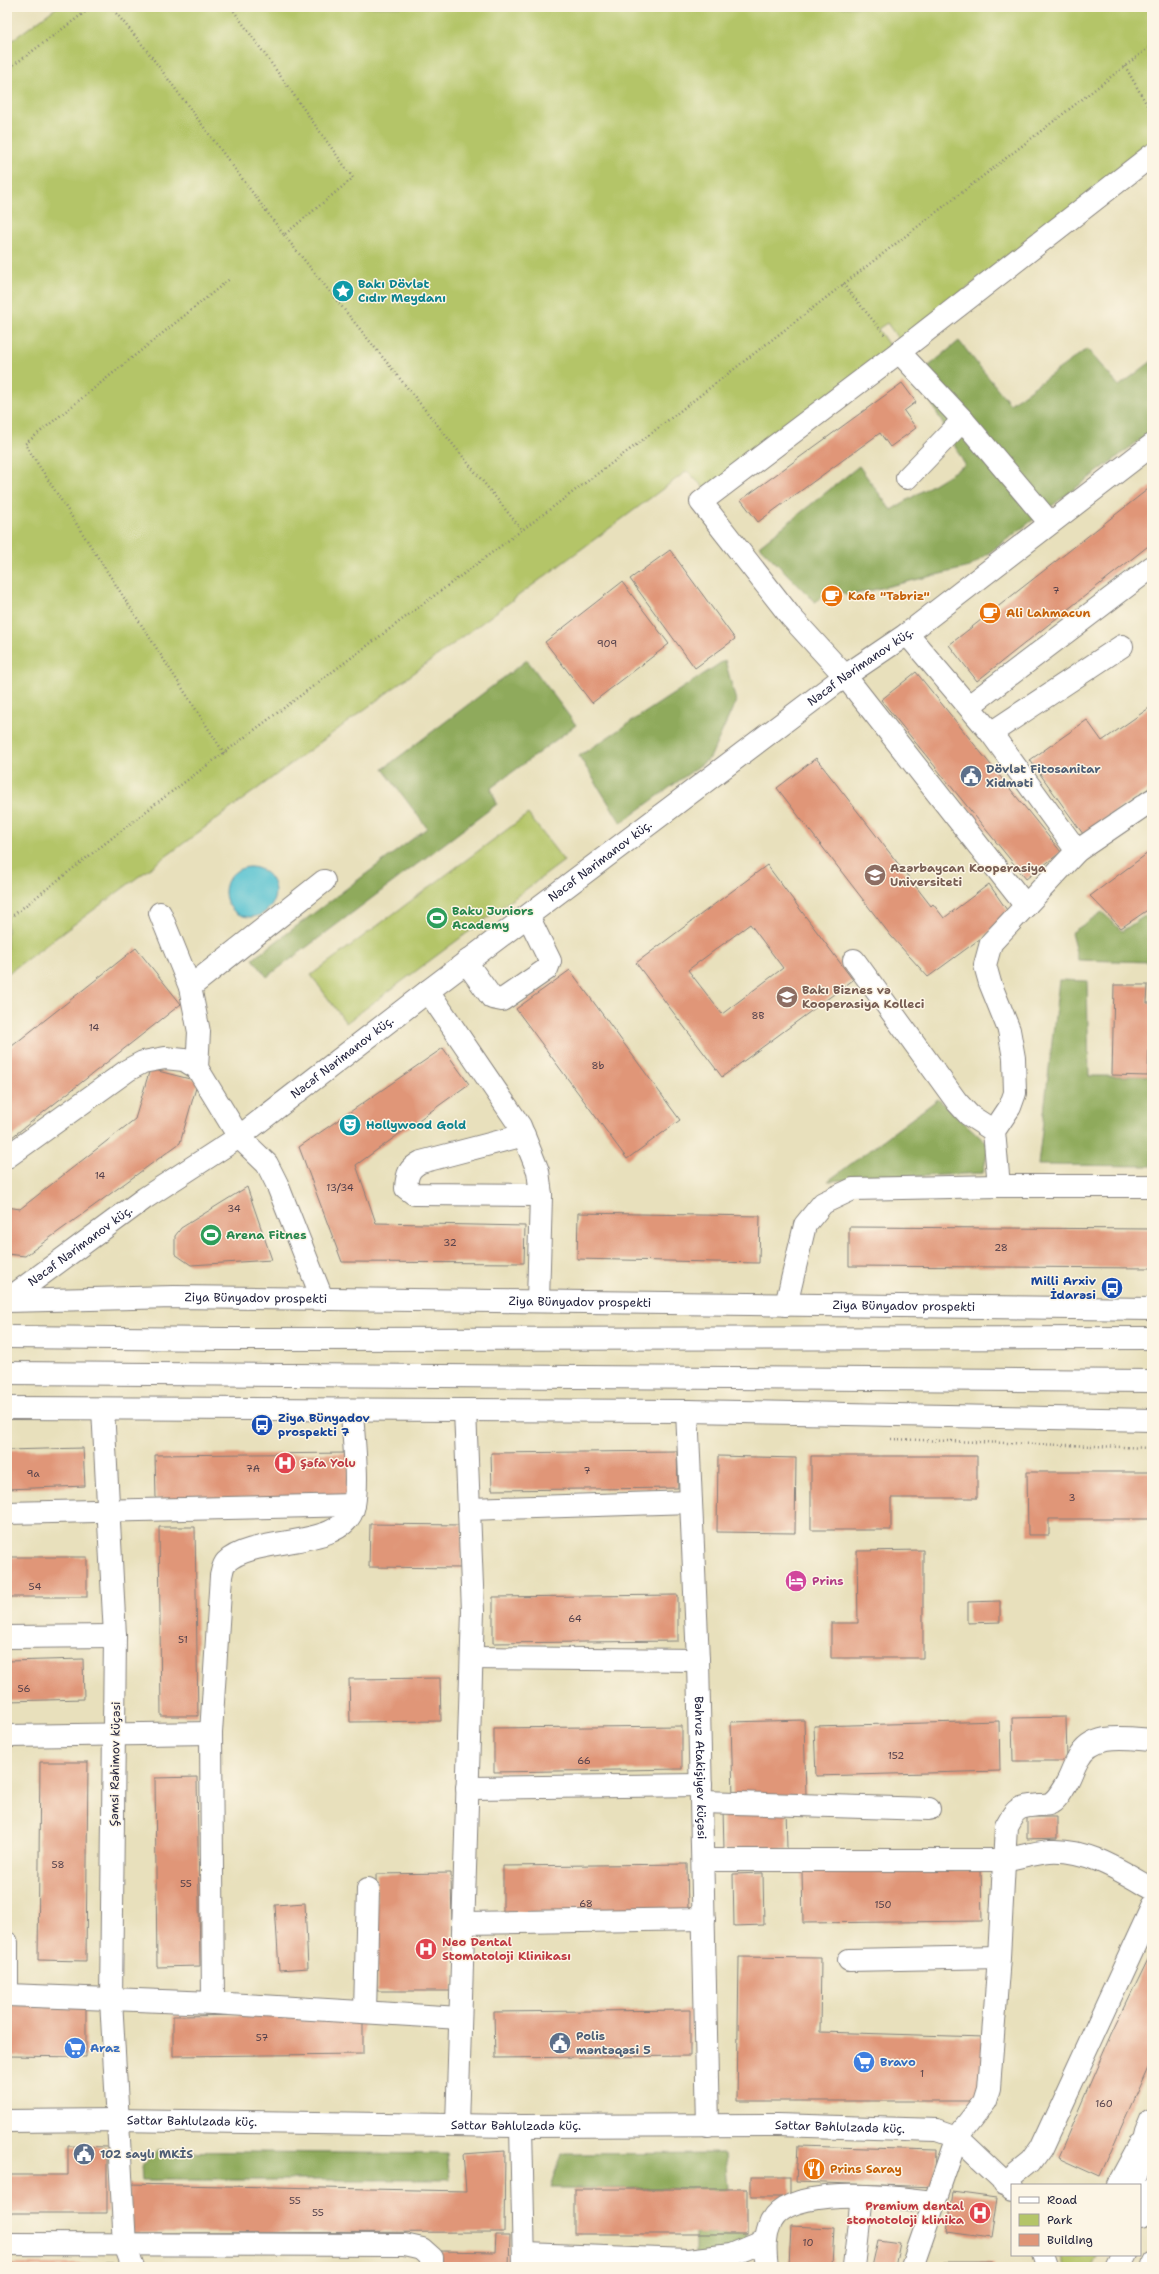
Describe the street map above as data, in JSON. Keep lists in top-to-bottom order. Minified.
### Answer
{"streets":{"street":["Nəcəf Nərimanov küç.","Ziya Bünyadov prospekti","Şəmsi Rəhimov küçəsi","Bəhruz Atakişiyev küçəsi","Səttar Bəhlulzadə küç."]},"crossings":[["Nəcəf Nərimanov küç.","Ziya Bünyadov prospekti"],["Şəmsi Rəhimov küçəsi","Səttar Bəhlulzadə küç."],["Bəhruz Atakişiyev küçəsi","Səttar Bəhlulzadə küç."]],"places":{"place":["Bakı Dövlət Cıdır Meydanı"],"cafe":["Kafe \"Təbriz\"","Ali Lahmacun"],"public building":["Dövlət Fitosanitar Xidməti","Polis məntəqəsi 5","102 saylı MKİS"],"school or university":["Azərbaycan Kooperasiya Universiteti","Bakı Biznes və Kooperasiya Kolleci"],"sports":["Baku Juniors Academy","Arena Fitnes"],"theatre":["Hollywood Gold"],"bus stop":["Milli Arxiv İdarəsi","Ziya Bünyadov prospekti 7"],"hospital":["Şəfa Yolu","Neo Dental Stomatoloji Klinikası","Premium dental stomotoloji klinika"],"hotel":["Prins"],"supermarket":["Araz","Bravo"],"restaurant":["Prins Saray"]},"house_numbers":["7","909","8B","14","8b","14","13/34","34","32","28","7А","7","9а","3","54","64","51","56","152","66","58","55","68","150","57","1","160","55","55","10"],"legend":["Road","Park","Building"]}
